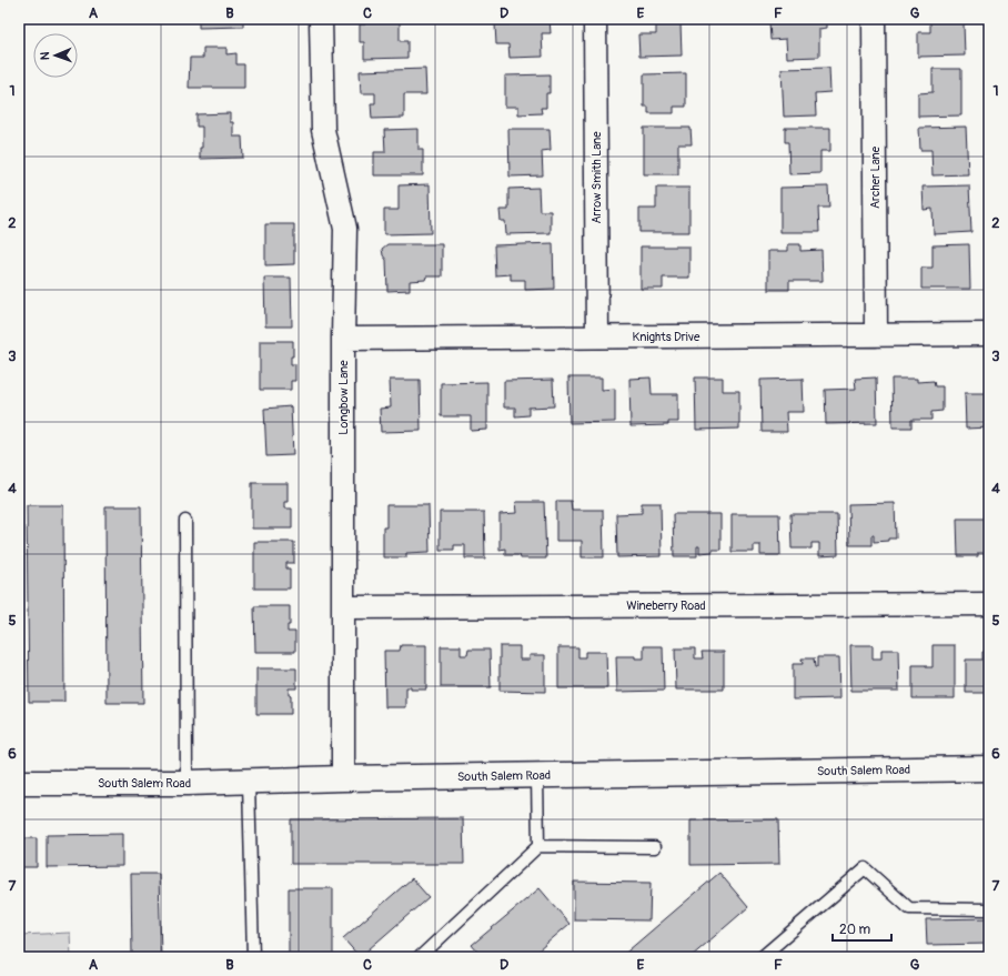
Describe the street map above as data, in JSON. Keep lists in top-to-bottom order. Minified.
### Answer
{"streets":{"street":["Arrow Smith Lane","Archer Lane","Knights Drive","Longbow Lane","Wineberry Road","South Salem Road"]},"crossings":[["Arrow Smith Lane","Knights Drive"],["Archer Lane","Knights Drive"],["Knights Drive","Longbow Lane"],["Longbow Lane","Wineberry Road"],["Longbow Lane","South Salem Road"]],"scale_bar":"20 m","north":"left","grid":{"columns":["A","B","C","D","E","F","G"],"rows":["1","2","3","4","5","6","7"]}}
